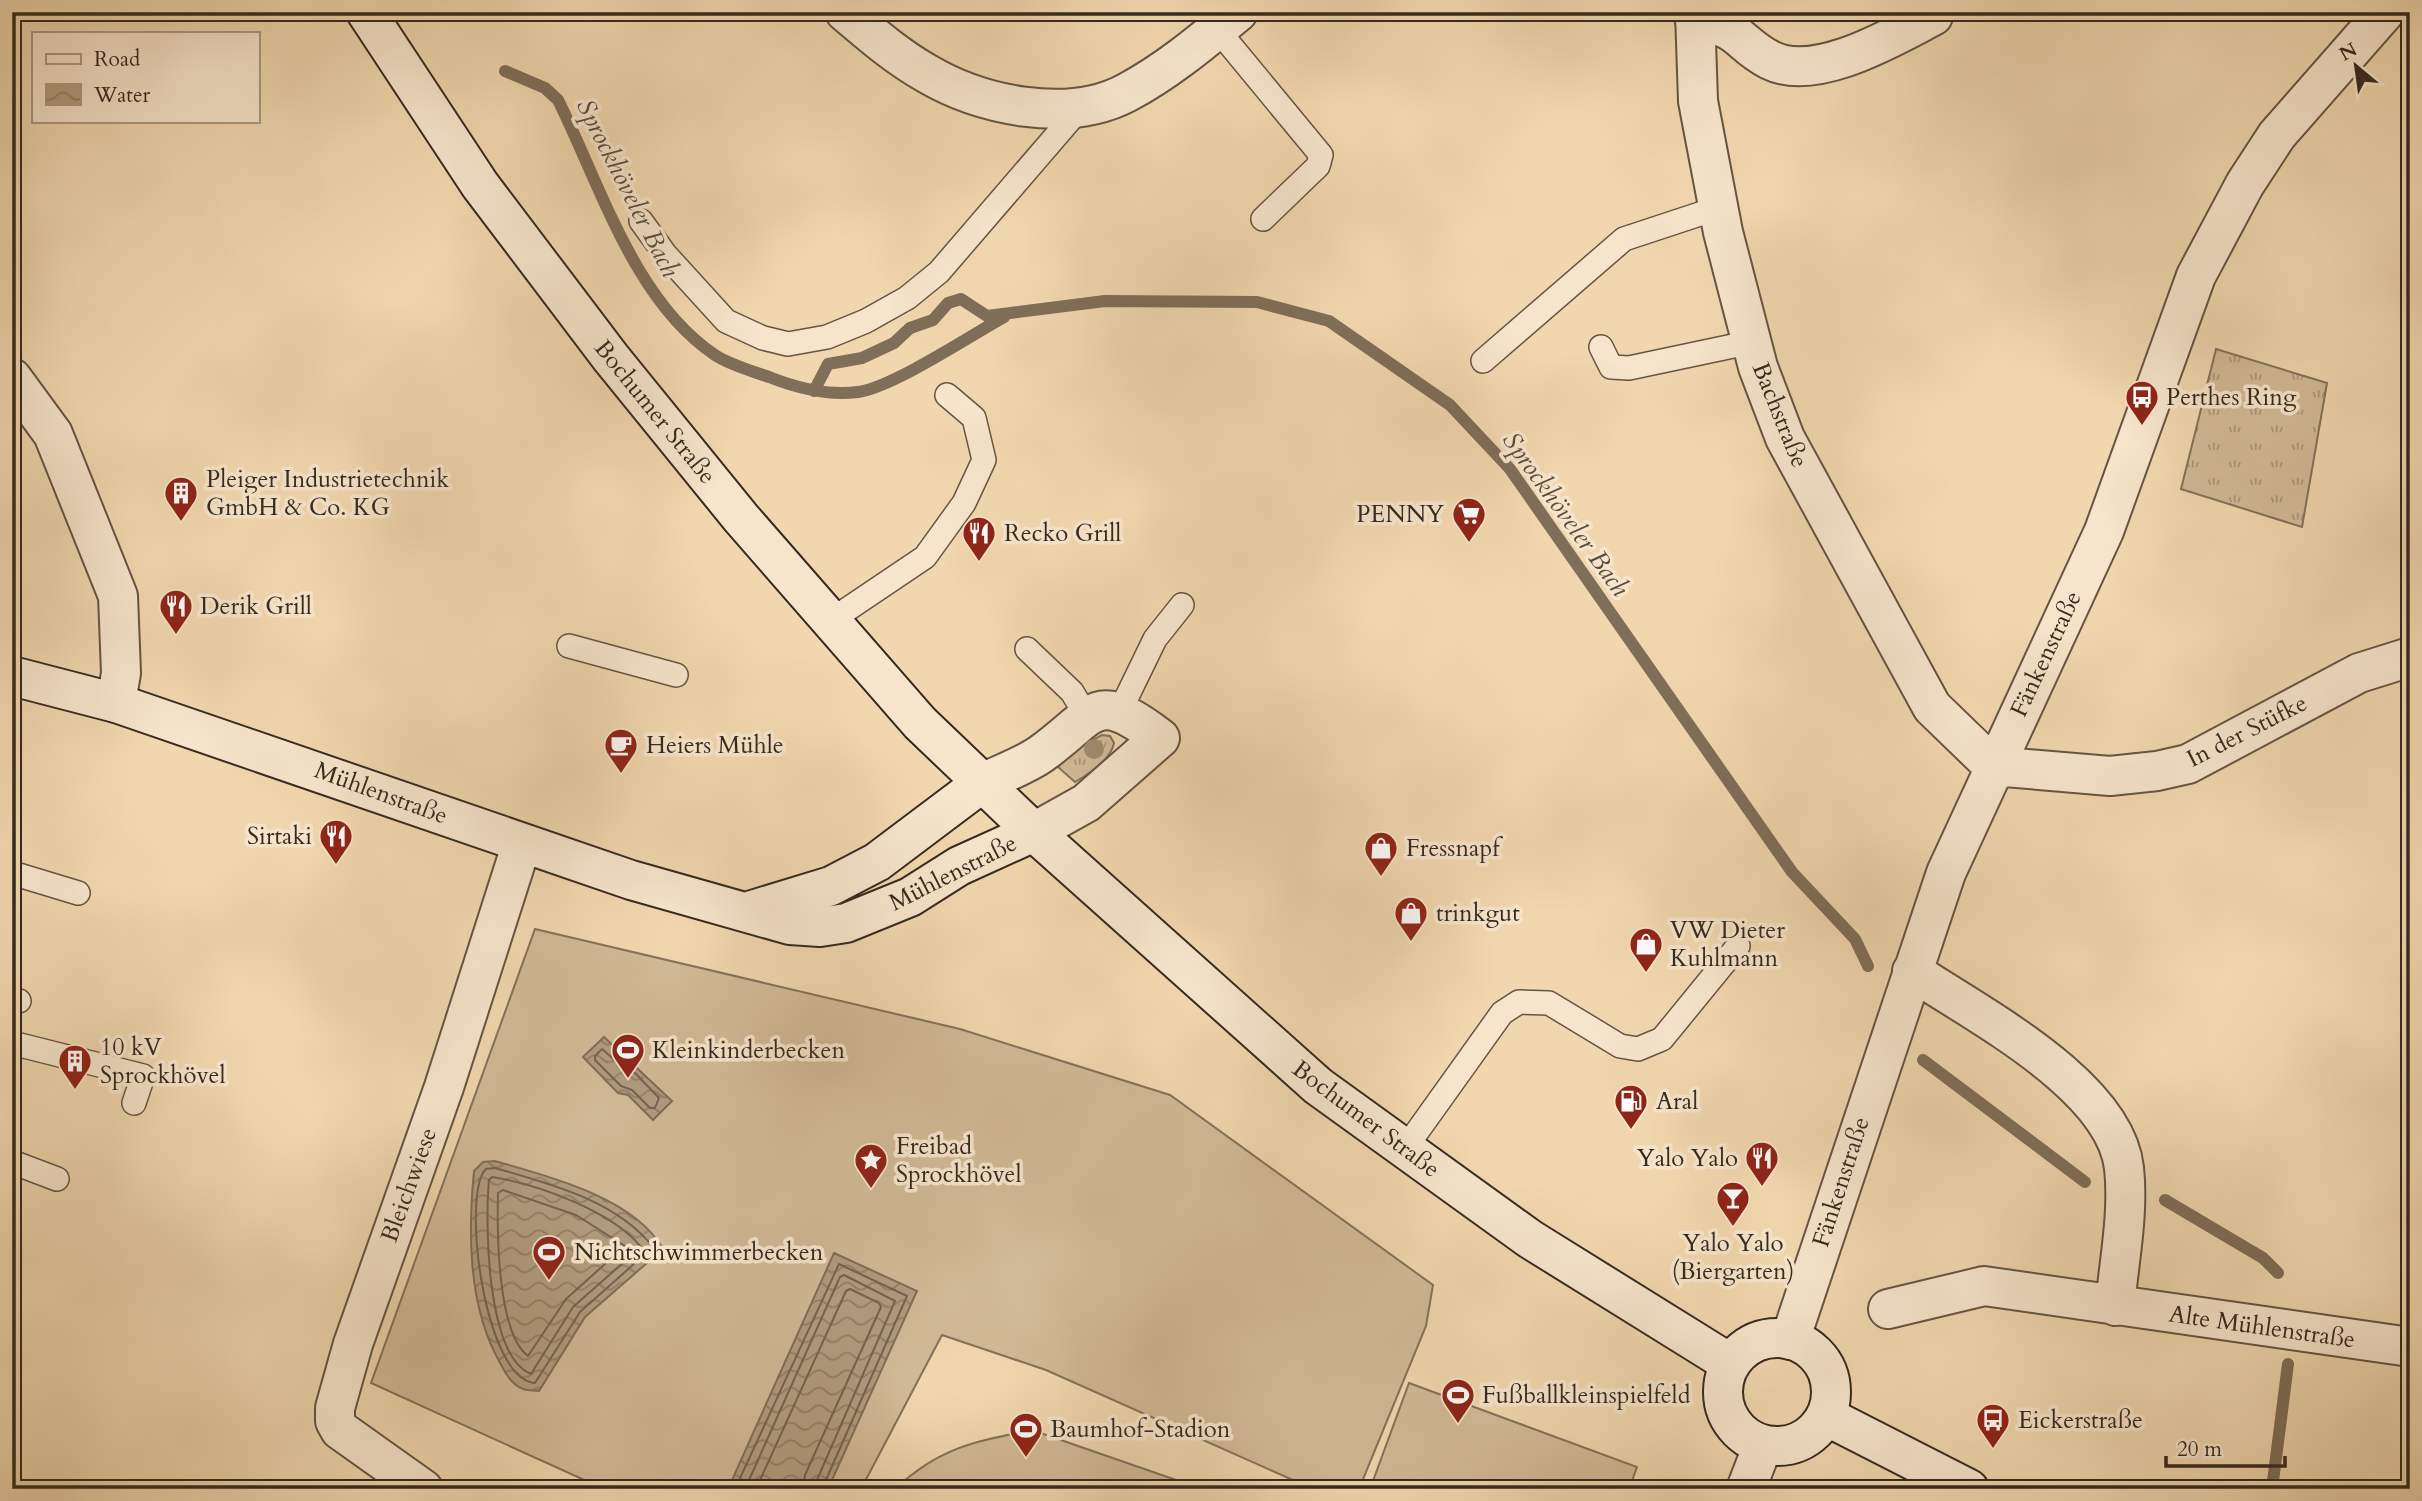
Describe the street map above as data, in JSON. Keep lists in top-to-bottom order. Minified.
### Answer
{"streets":{"street":["Bochumer Straße","Bachstraße","Fänkenstraße","In der Stüfke","Mühlenstraße","Bleichwiese","Alte Mühlenstraße"]},"crossings":[["Bochumer Straße","Fänkenstraße"],["Bochumer Straße","Mühlenstraße"],["Bachstraße","Fänkenstraße"],["Bachstraße","In der Stüfke"],["Fänkenstraße","In der Stüfke"],["Mühlenstraße","Bleichwiese"]],"water":["Sprockhöveler Bach"],"places":{"bus stop":["Perthes Ring","Eickerstraße"],"building":["Pleiger Industrietechnik GmbH & Co. KG","10 kV Sprockhövel"],"supermarket":["PENNY"],"restaurant":["Recko Grill","Derik Grill","Sirtaki","Yalo Yalo"],"cafe":["Heiers Mühle"],"shop":["Fressnapf","trinkgut","VW Dieter Kuhlmann"],"sports":["Kleinkinderbecken","Nichtschwimmerbecken","Fußballkleinspielfeld","Baumhof-Stadion"],"fuel station":["Aral"],"place":["Freibad Sprockhövel"],"bar":["Yalo Yalo (Biergarten)"]},"legend":["Road","Water"],"scale_bar":"20 m","north":"top left"}
